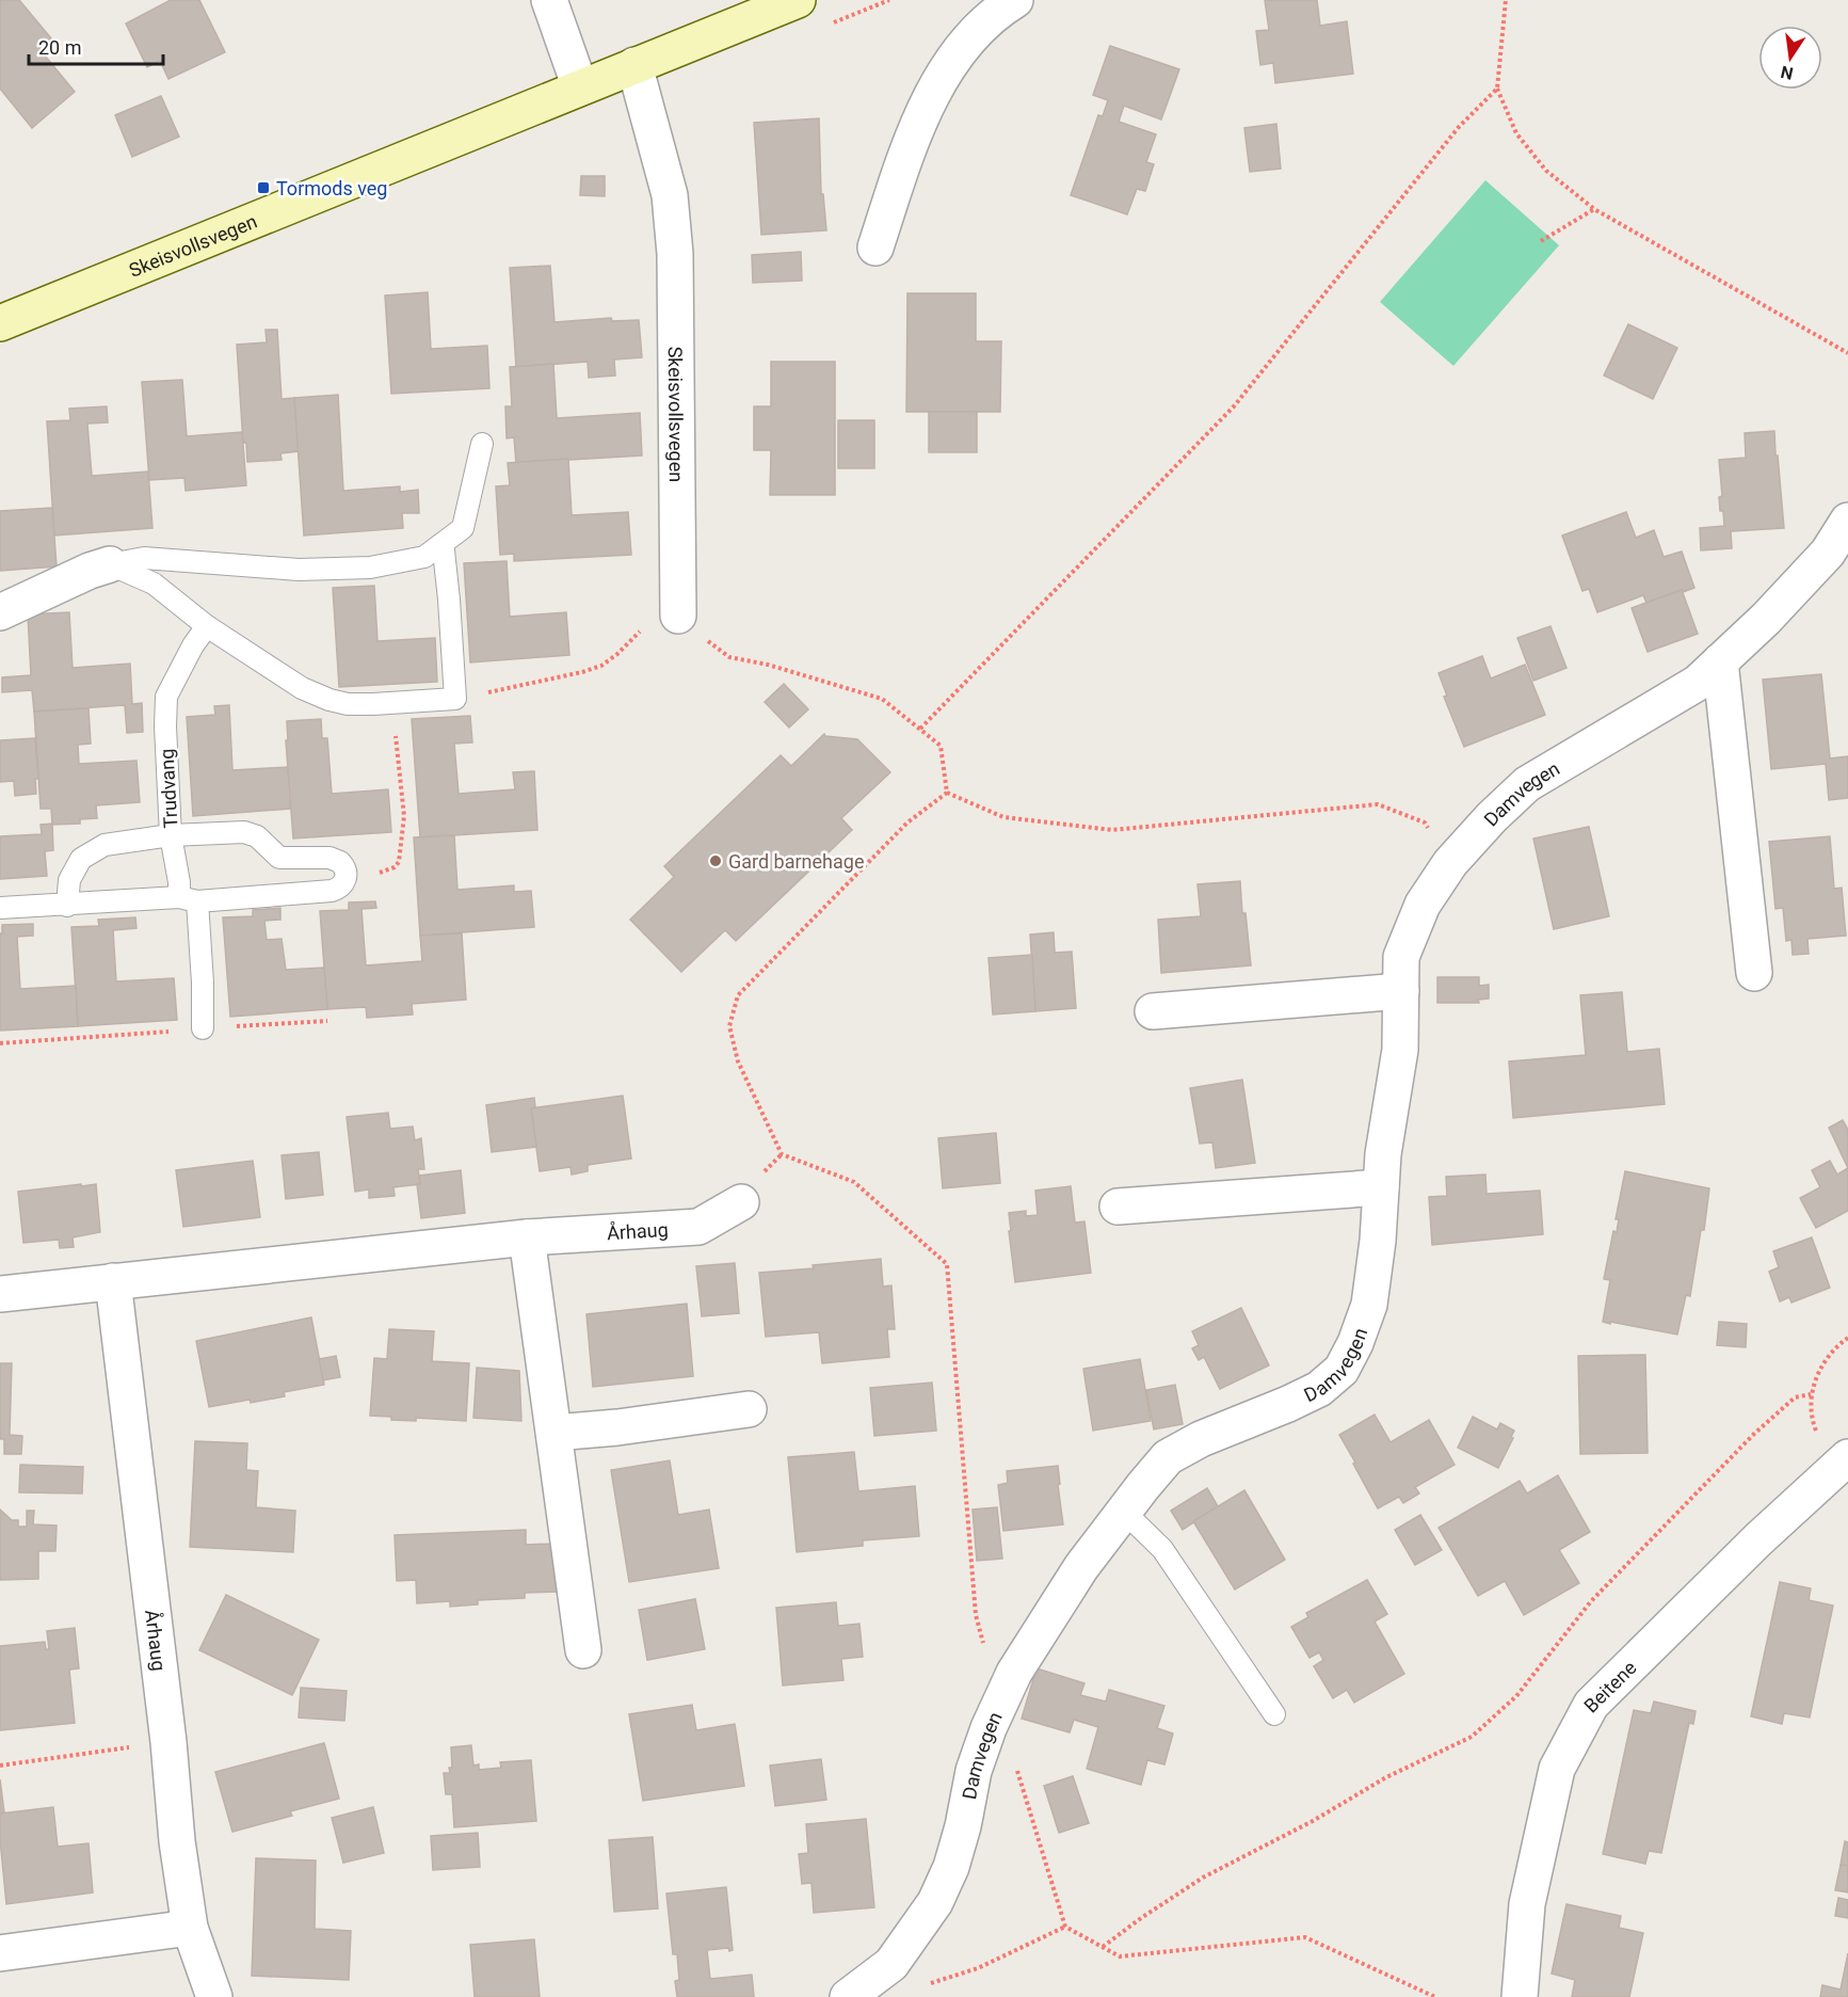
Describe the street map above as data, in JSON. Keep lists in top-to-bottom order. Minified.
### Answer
{"streets":{"main road":["Skeisvollsvegen"],"street":["Damvegen","Århaug","Beitene"],"lane":["Trudvang"]},"places":{"transit":["Tormods veg"],"other":["Gard barnehage"]},"scale_bar":"20 m","north":"bottom"}
